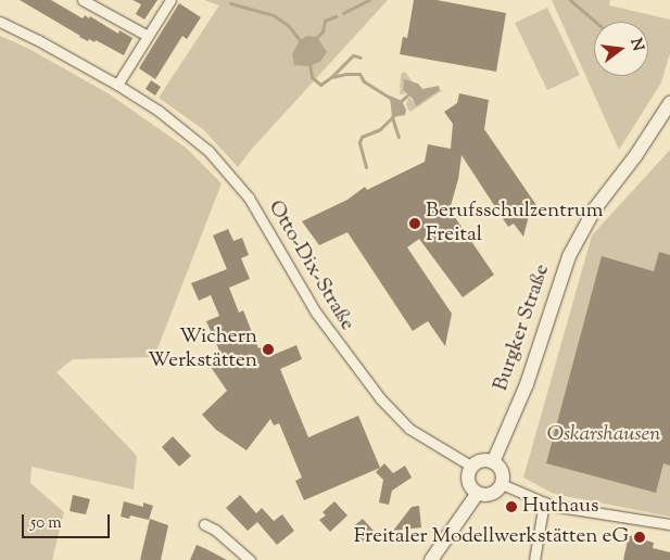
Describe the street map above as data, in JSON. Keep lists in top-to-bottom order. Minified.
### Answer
{"streets":{"main road":["Burgker Straße"],"street":["Otto-Dix-Straße"]},"crossings":[["Otto-Dix-Straße","Burgker Straße"]],"parks":["Oskarshausen"],"places":["Berufsschulzentrum Freital","Wichern Werkstätten","Huthaus","Freitaler Modellwerkstätten eG"],"scale_bar":"50 m","north":"right"}
